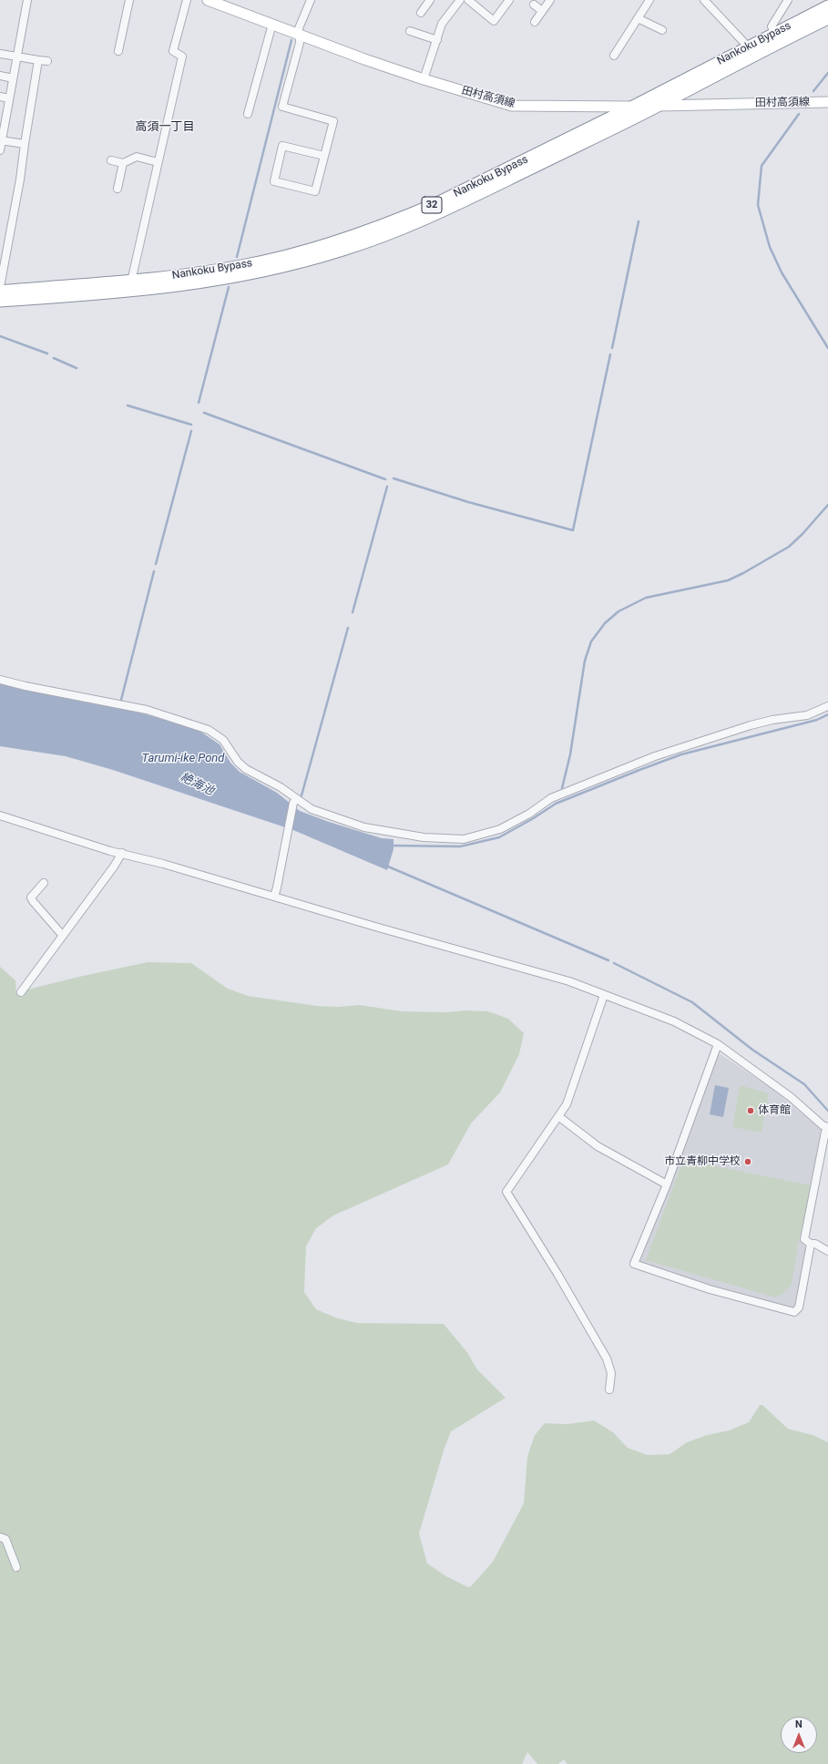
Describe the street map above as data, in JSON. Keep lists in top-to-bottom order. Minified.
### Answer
{"streets":{"highway":["Nankoku Bypass","32"],"main road":["田村高須線"]},"crossings":[["Nankoku Bypass","田村高須線"]],"districts":["高須一丁目"],"water":["Tarumi-ike Pond","絶海池"],"places":["体育館","市立青柳中学校"],"north":"top"}
